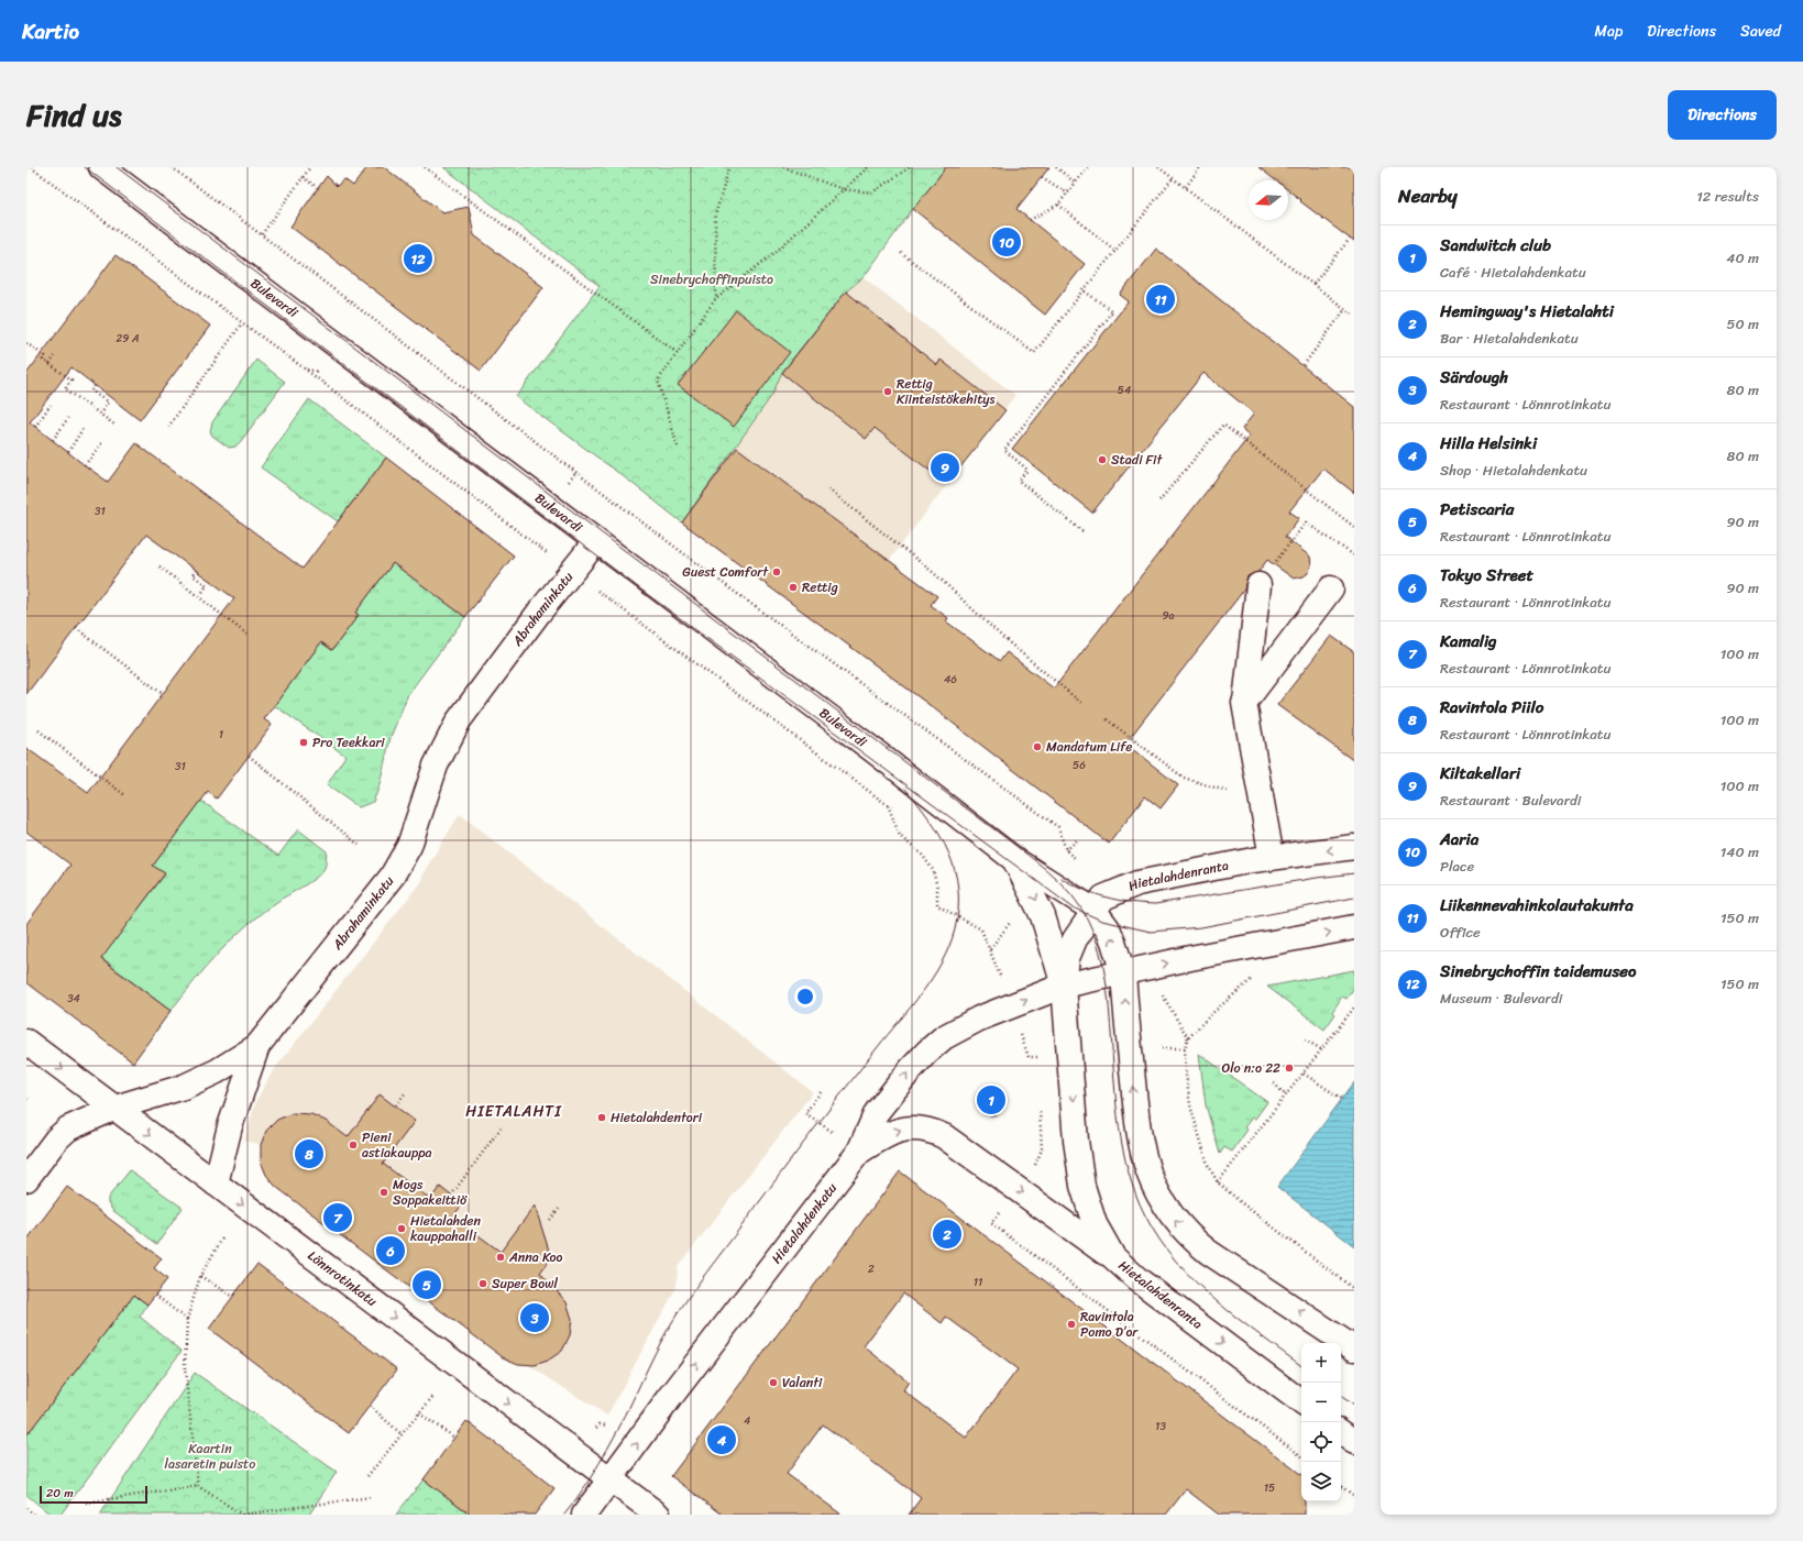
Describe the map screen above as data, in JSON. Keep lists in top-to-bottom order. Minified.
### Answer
{"streets":{"main road":["Bulevardi","Abrahaminkatu","Hietalahdenranta","Hietalahdenkatu","Lönnrotinkatu"]},"crossings":[["Bulevardi","Abrahaminkatu"],["Bulevardi","Hietalahdenranta"],["Bulevardi","Hietalahdenkatu"],["Abrahaminkatu","Lönnrotinkatu"],["Hietalahdenranta","Hietalahdenkatu"],["Hietalahdenkatu","Lönnrotinkatu"]],"one_way":["Hietalahdenkatu","Lönnrotinkatu"],"districts":["HIETALAHTI"],"parks":["Sinebrychoffinpuisto","Kaartin lasaretin puisto"],"places":["Rettig Kiinteistökehitys","Stadi Fit","Guest Comfort","Rettig","Pro Teekkari","Mandatum Life","Olo n:o 22","Hietalahdentori","Pieni astiakauppa","Mogs Soppakeittiö","Hietalahden kauppahalli","Anna Koo","Super Bowl","Ravintola Pomo D’or","Valanti"],"house_numbers":["29 A","54","31","9a","46","1","56","31","34","2","11","4","13","15"],"scale_bar":"20 m","north":"left","page":{"header":"Kartio","nav":["Map","Directions","Saved"],"title":"Find us","buttons":"Directions","heading":["Nearby","12 results"],"list":[{"mark":"1","name":"Sandwitch club","note":"Café · Hietalahdenkatu","value":"40 m"},{"mark":"2","name":"Hemingway's Hietalahti","note":"Bar · Hietalahdenkatu","value":"50 m"},{"mark":"3","name":"Särdough","note":"Restaurant · Lönnrotinkatu","value":"80 m"},{"mark":"4","name":"Hilla Helsinki","note":"Shop · Hietalahdenkatu","value":"80 m"},{"mark":"5","name":"Petiscaria","note":"Restaurant · Lönnrotinkatu","value":"90 m"},{"mark":"6","name":"Tokyo Street","note":"Restaurant · Lönnrotinkatu","value":"90 m"},{"mark":"7","name":"Kamalig","note":"Restaurant · Lönnrotinkatu","value":"100 m"},{"mark":"8","name":"Ravintola Piilo","note":"Restaurant · Lönnrotinkatu","value":"100 m"},{"mark":"9","name":"Kiltakellari","note":"Restaurant · Bulevardi","value":"100 m"},{"mark":"10","name":"Aaria","note":"Place","value":"140 m"},{"mark":"11","name":"Liikennevahinkolautakunta","note":"Office","value":"150 m"},{"mark":"12","name":"Sinebrychoffin taidemuseo","note":"Museum · Bulevardi","value":"150 m"}],"pins":["10","12","11","9","1","8","7","2","6","5","3","4"],"map_buttons":["+","−"],"scale":"20 m"}}
